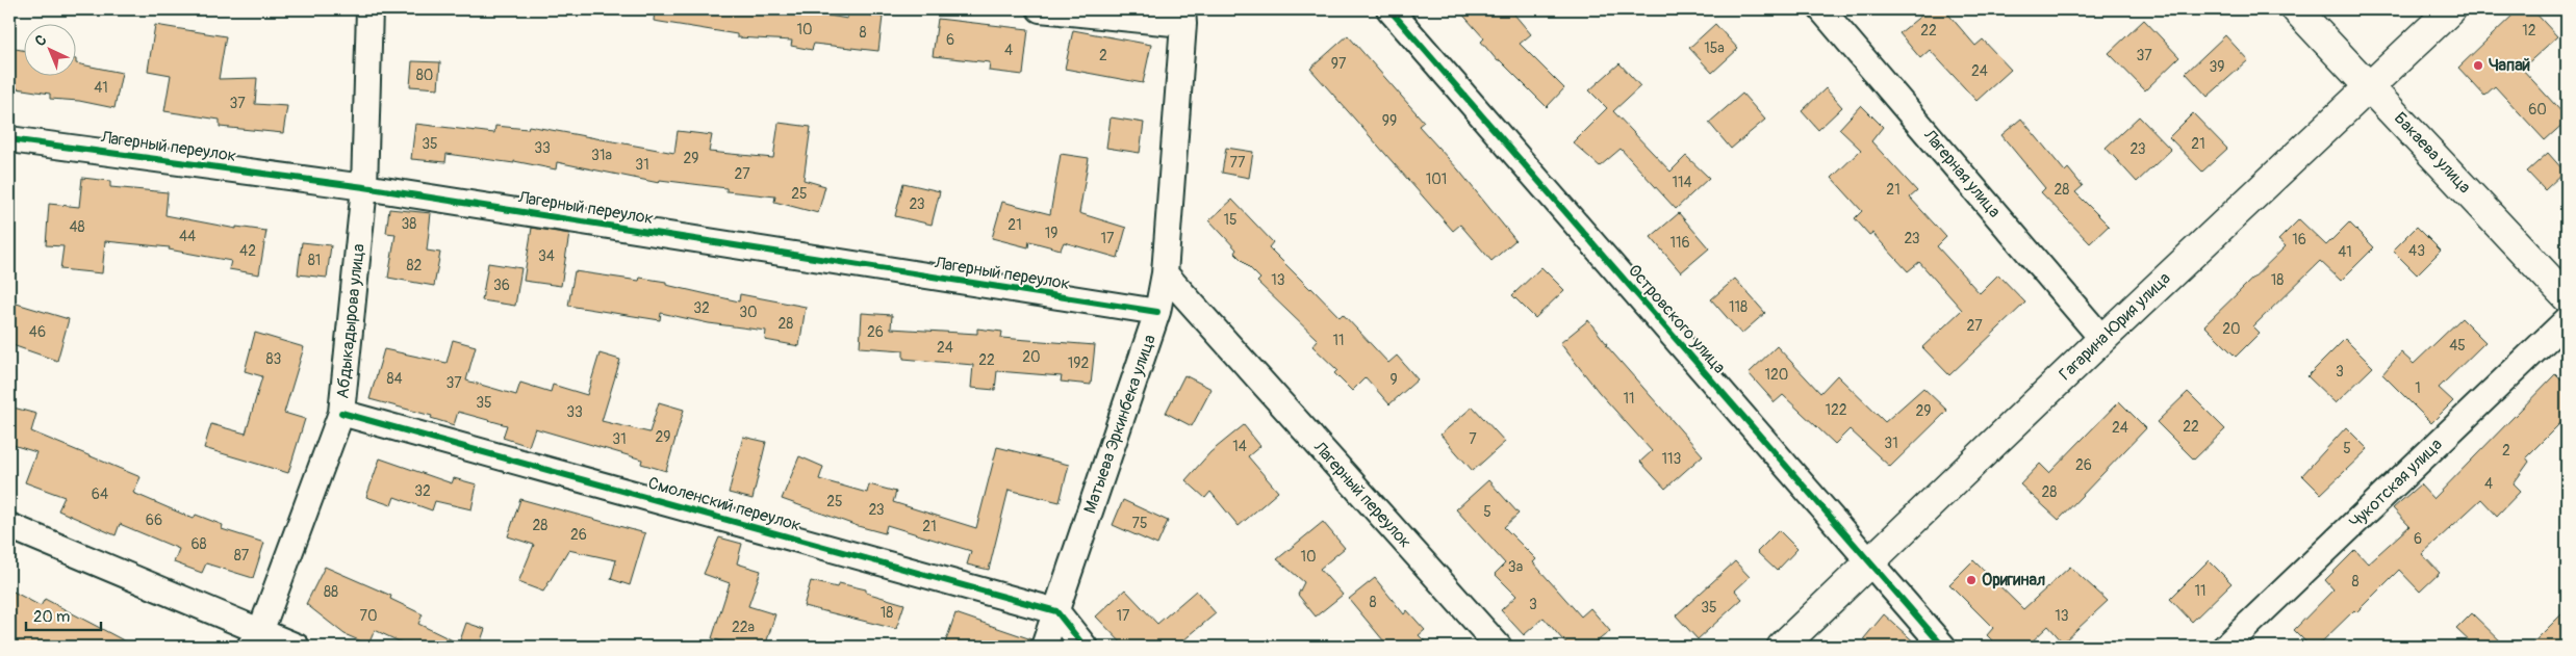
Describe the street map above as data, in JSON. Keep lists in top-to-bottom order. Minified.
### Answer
{"streets":{"main road":["Бакаева улица","Гагарина Юрия улица"],"street":["Лагерный переулок","Лагерная улица","Островского улица","Абдыкадырова улица","Матыева Эркинбека улица","Чукотская улица","Смоленский переулок"]},"crossings":[["Лагерный переулок","Абдыкадырова улица"],["Лагерный переулок","Матыева Эркинбека улица"],["Бакаева улица","Гагарина Юрия улица"],["Лагерная улица","Гагарина Юрия улица"],["Островского улица","Гагарина Юрия улица"],["Абдыкадырова улица","Смоленский переулок"],["Матыева Эркинбека улица","Смоленский переулок"]],"places":["Чапай","Оригинал"],"house_numbers":["10","22","12","8","6","15a","4","2","37","97","39","24","80","41","37","60","99","35","21","33","23","31a","29","77","31","27","101","114","21","28","25","23","15","38","21","48","19","44","17","23","16","116","42","43","41","34","81","82","13","18","36","118","32","30","28","27","20","46","26","11","45","24","20","83","22","192","3","120","84","9","37","1","11","35","122","29","33","22","24","29","31","7","31","14","5","2","113","26","4","32","28","64","25","23","5","66","75","28","21","26","6","68","87","10","3a","8","11","88","8","3","35","18","70","17","13","22a"],"scale_bar":"20 m","north":"top left"}
